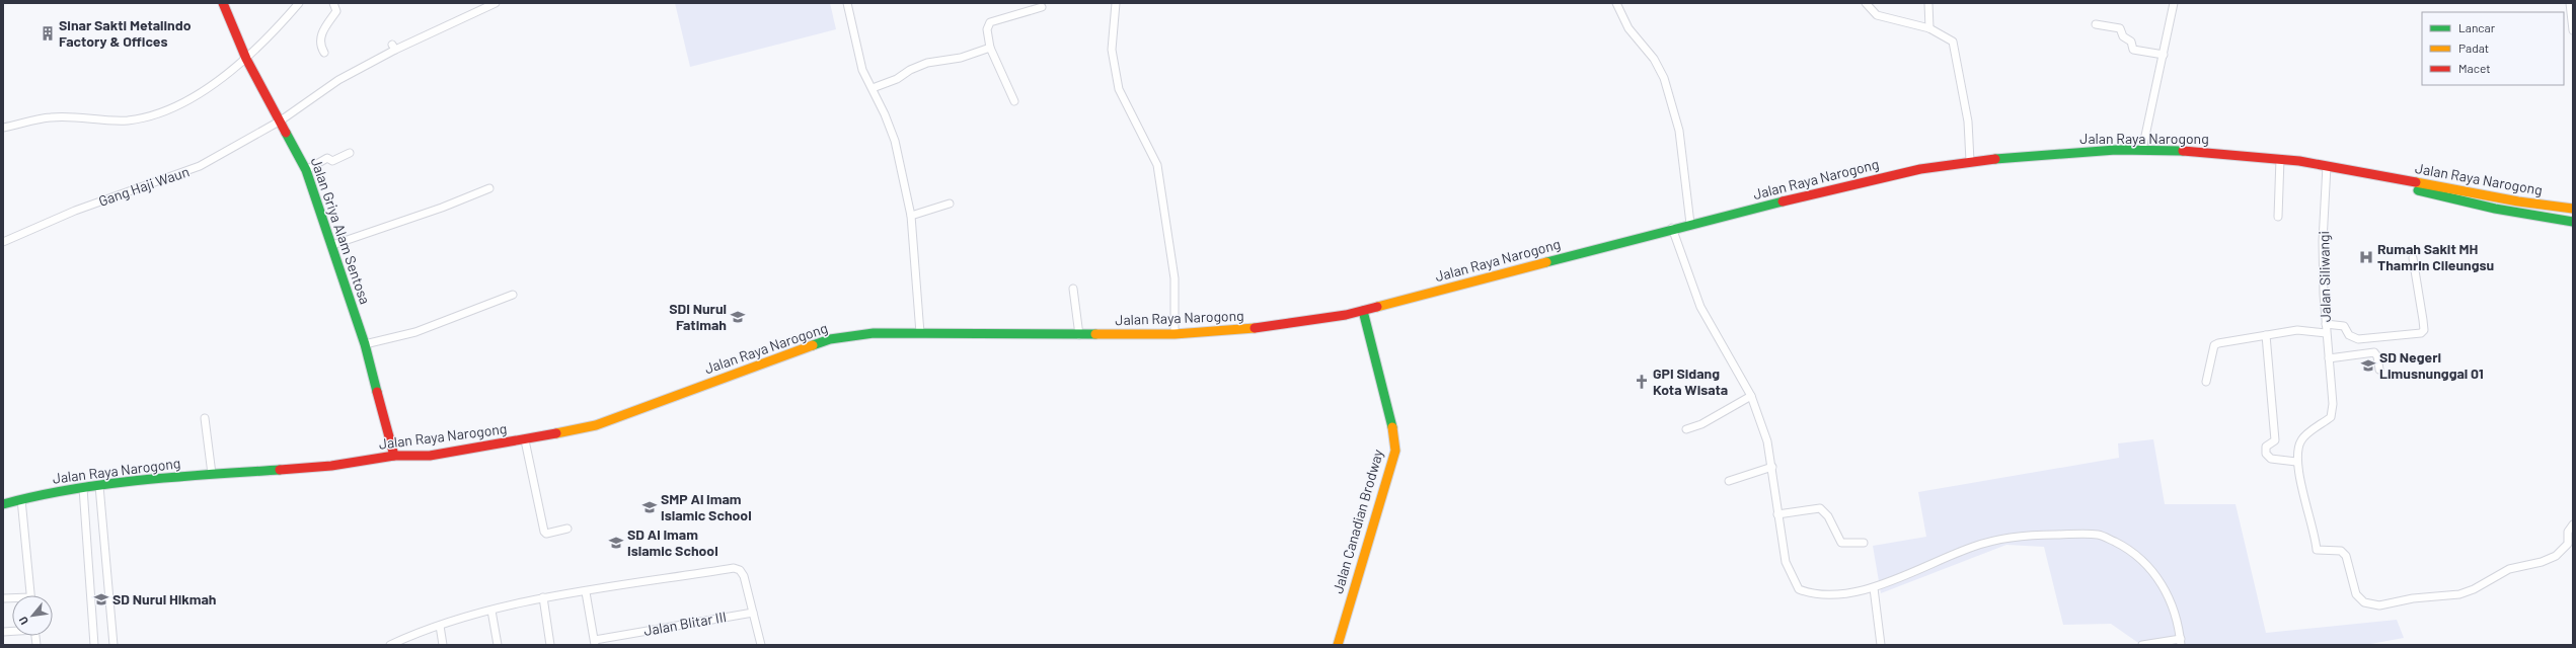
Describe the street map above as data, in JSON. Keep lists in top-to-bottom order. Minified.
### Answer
{"streets":{"main road":["Jalan Raya Narogong","Jalan Griya Alam Sentosa","Jalan Canadian Brodway"],"street":["Gang Haji Waun","Jalan Siliwangi","Jalan Blitar III"]},"crossings":[["Jalan Raya Narogong","Jalan Griya Alam Sentosa"],["Jalan Raya Narogong","Jalan Siliwangi"],["Jalan Raya Narogong","Jalan Canadian Brodway"],["Gang Haji Waun","Jalan Griya Alam Sentosa"]],"places":{"building":["Sinar Sakti Metalindo Factory & Offices"],"hospital":["Rumah Sakit MH Thamrin Cileungsu"],"school or university":["SDI Nurul Fatimah","SD Negeri Limusnunggal 01","SMP Al Imam Islamic School","SD Al Imam Islamic School","SD Nurul Hikmah"],"church":["GPI Sidang Kota Wisata"]},"legend":["Lancar","Padat","Macet"],"north":"bottom left"}
